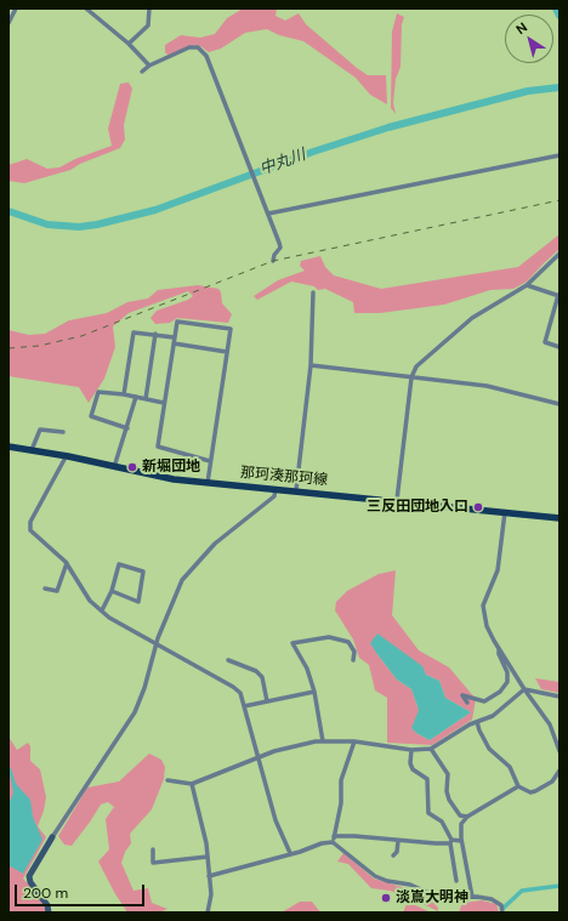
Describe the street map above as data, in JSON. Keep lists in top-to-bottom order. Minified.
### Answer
{"streets":{"main road":["那珂湊那珂線"]},"water":["中丸川"],"places":["新堀団地","三反田団地入口","淡嶌大明神"],"scale_bar":"200 m","north":"top left"}
